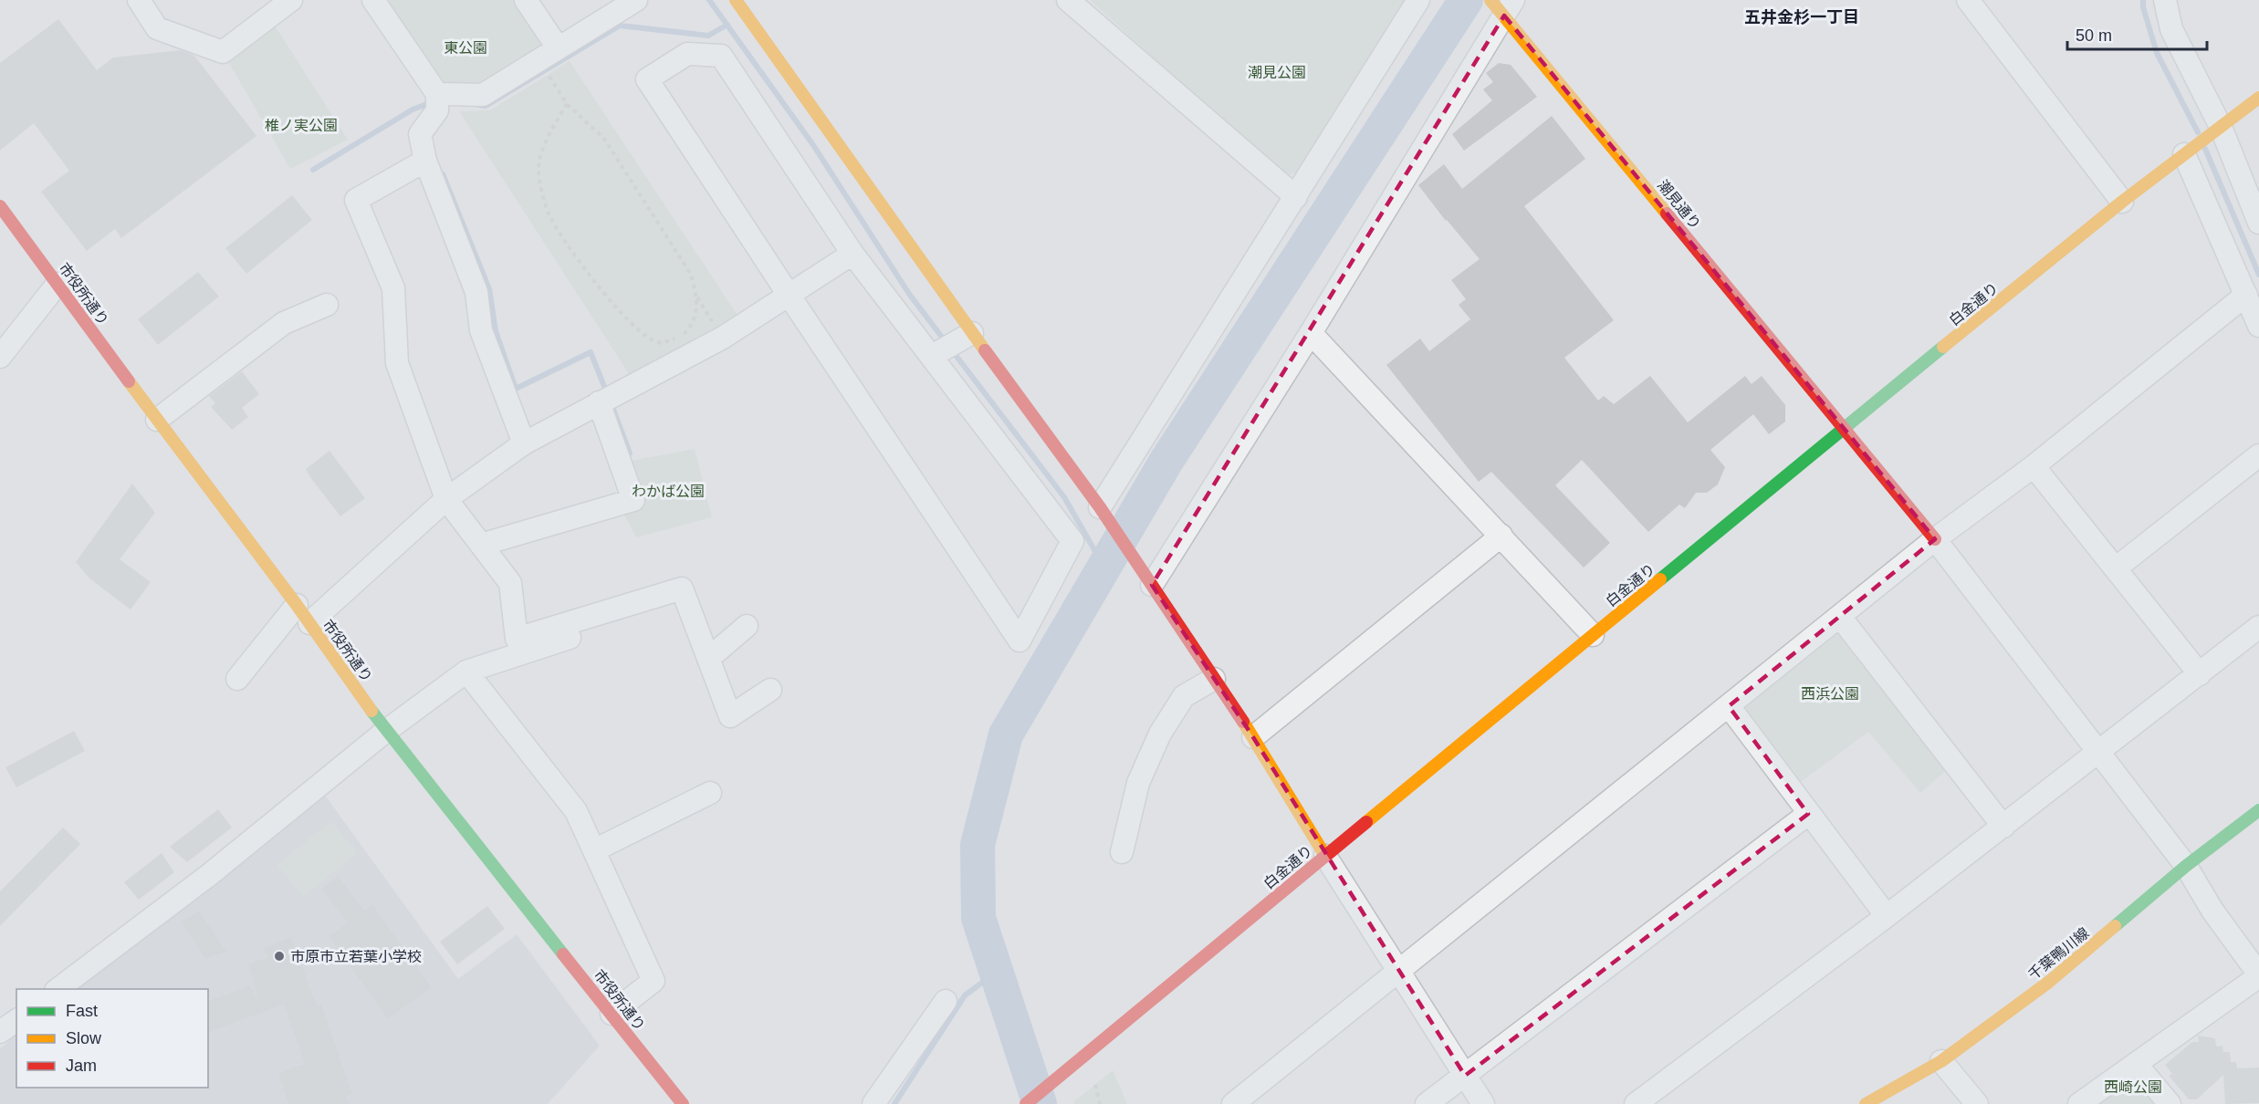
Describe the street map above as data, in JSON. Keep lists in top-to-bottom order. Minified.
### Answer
{"streets":{"street":["潮見通り","市役所通り","白金通り","千葉鴨川線"]},"crossings":[["潮見通り","白金通り"]],"districts":["五井金杉一丁目"],"parks":["東公園","潮見公園","椎ノ実公園","わかば公園","西浜公園","西崎公園"],"places":["市原市立若葉小学校"],"legend":["Fast","Slow","Jam"],"scale_bar":"50 m"}
